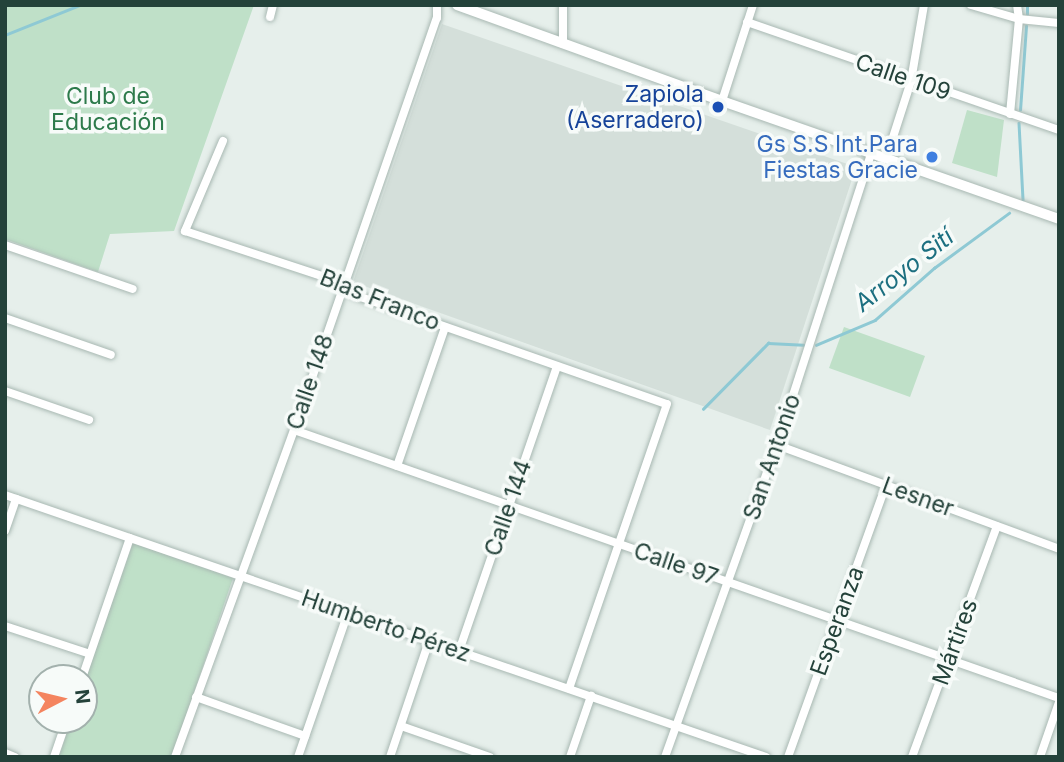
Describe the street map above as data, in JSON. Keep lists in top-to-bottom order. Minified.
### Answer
{"streets":{"street":["Calle 109","Blas Franco","Calle 148","San Antonio","Lesner","Calle 144","Calle 97","Esperanza","Humberto Pérez","Mártires"]},"crossings":[["Blas Franco","Calle 148"],["Blas Franco","Calle 144"],["Blas Franco","Calle 97"],["Calle 148","Calle 97"],["Calle 148","Humberto Pérez"],["San Antonio","Lesner"],["San Antonio","Calle 97"],["San Antonio","Humberto Pérez"],["Lesner","Esperanza"],["Lesner","Mártires"],["Calle 144","Calle 97"],["Calle 144","Humberto Pérez"],["Calle 97","Esperanza"],["Calle 97","Mártires"]],"water":["Arroyo Sití"],"parks":["Club de Educación"],"places":["Zapiola (Aserradero)","Gs S.S Int.Para Fiestas Gracie"],"north":"right"}
